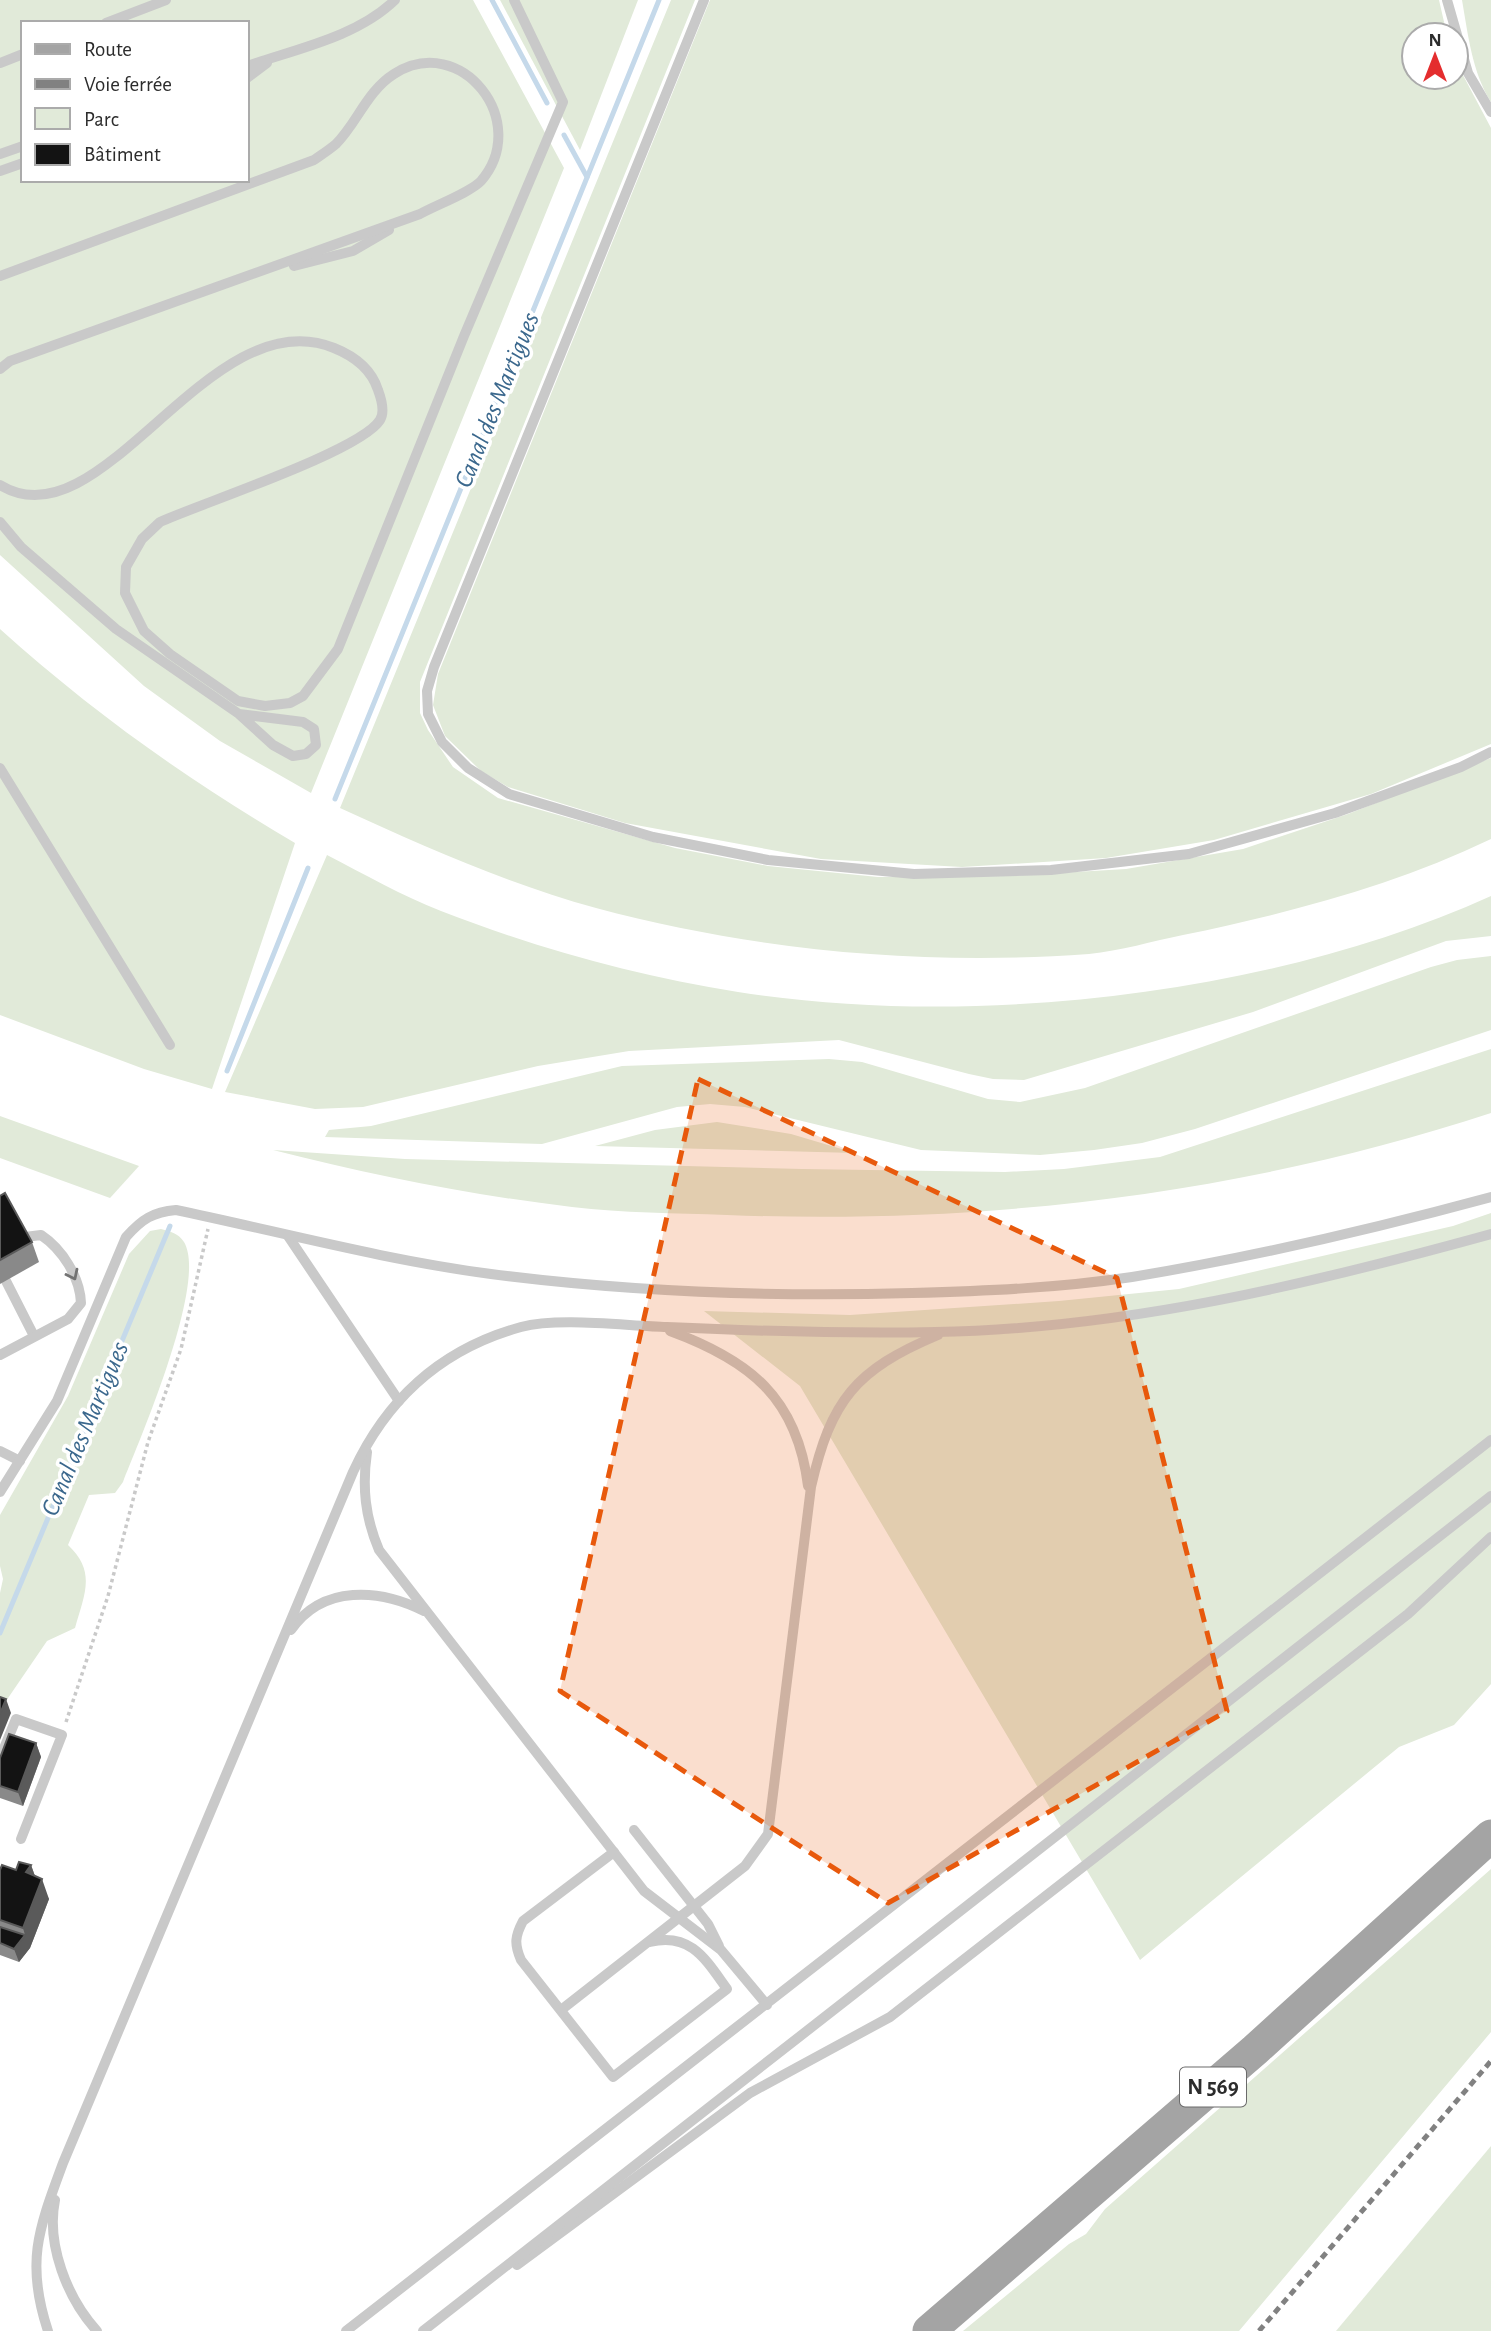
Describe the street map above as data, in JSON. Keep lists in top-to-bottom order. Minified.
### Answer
{"streets":{"main road":["N 569"]},"water":["Canal des Martigues"],"legend":["Route","Voie ferrée","Parc","Bâtiment"],"north":"top"}
